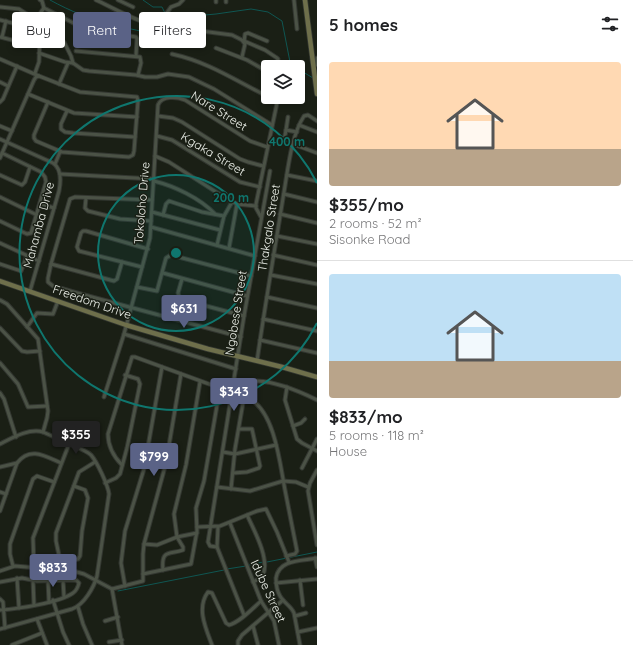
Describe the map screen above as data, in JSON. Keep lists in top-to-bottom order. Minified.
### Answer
{"streets":{"street":["Nare Street","Kgaka Street","Tokoloho Drive","Mahamba Drive","Thakgalo Street","Freedom Drive","Ngobese Street","Idube Street"]},"crossings":[["Nare Street","Tokoloho Drive"],["Kgaka Street","Tokoloho Drive"],["Tokoloho Drive","Freedom Drive"],["Mahamba Drive","Freedom Drive"],["Thakgalo Street","Freedom Drive"],["Freedom Drive","Ngobese Street"]],"page":{"heading":"5 homes","chip":["Buy","Rent","Filters"],"list":[{"name":"$355/mo","note":"2 rooms · 52 m² · Sisonke Road"},{"name":"$833/mo","note":"5 rooms · 118 m² · House"}],"price":["$631","$343","$355","$799","$833"]},"rings":["400 m","200 m"]}
